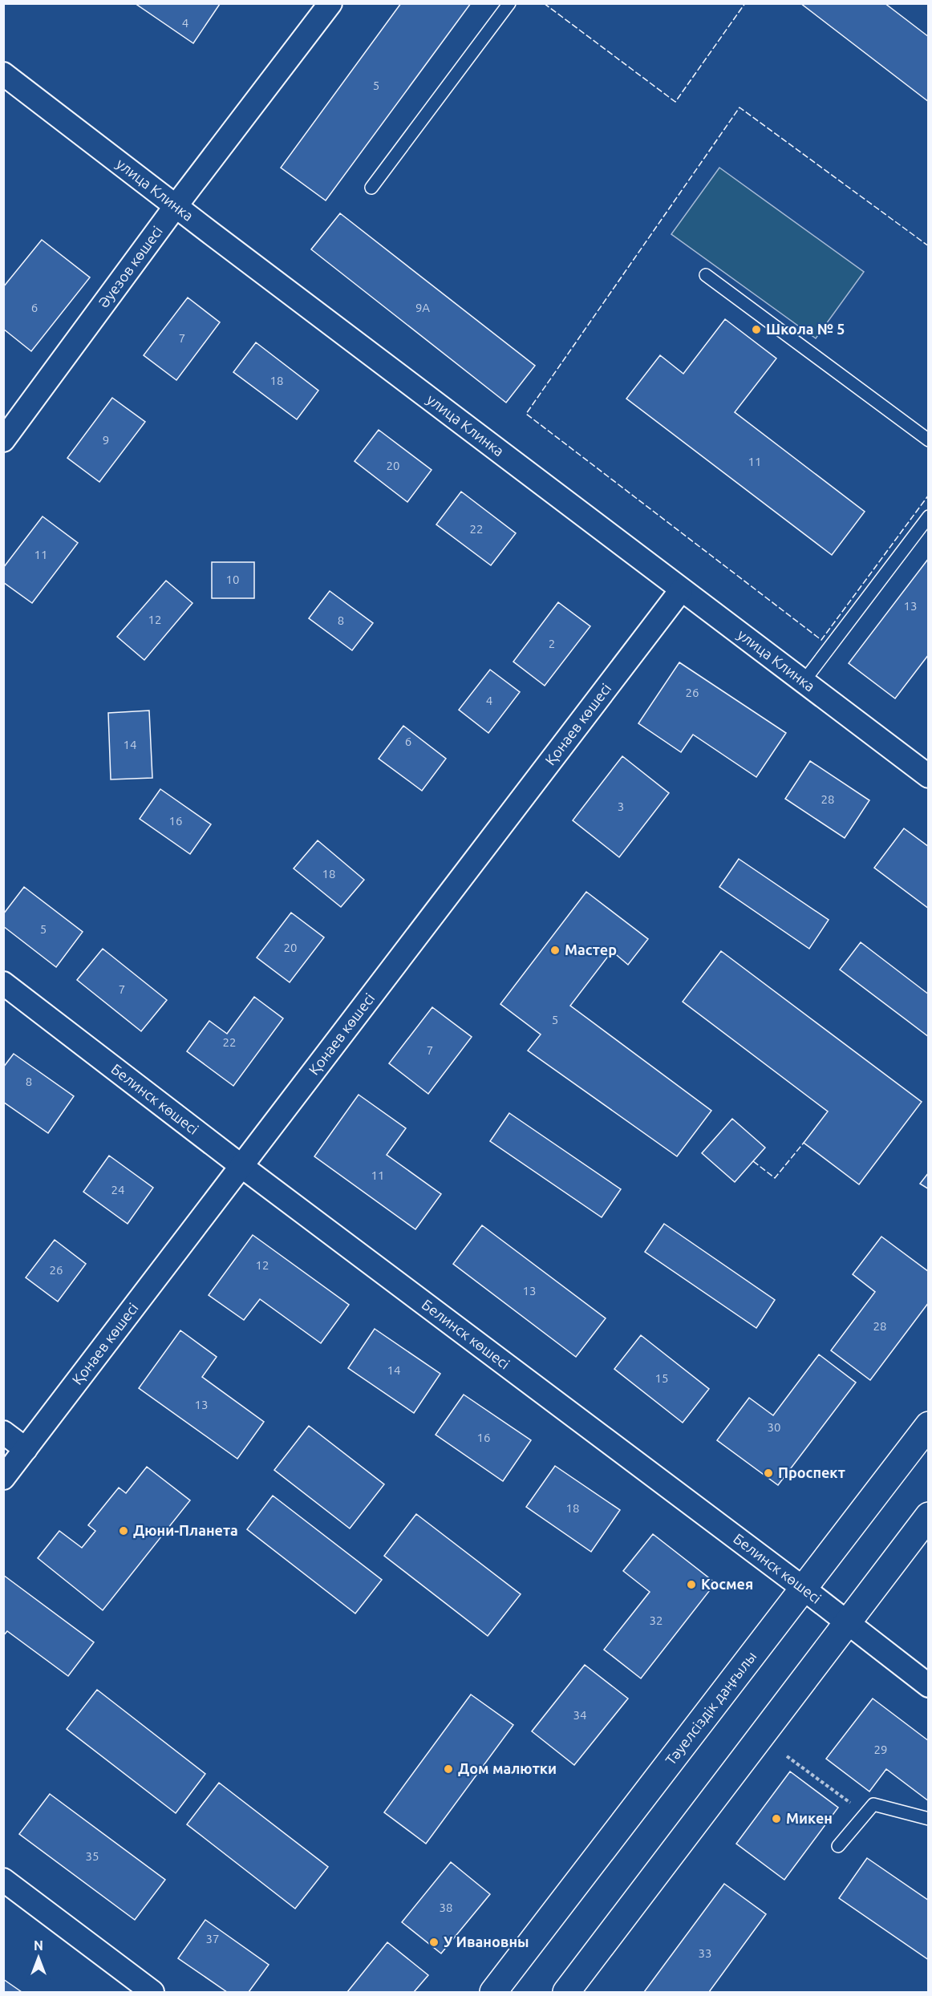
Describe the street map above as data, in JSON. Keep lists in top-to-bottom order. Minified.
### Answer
{"streets":{"street":["улица Клинка","Әуезов көшесі","Қонаев көшесі","Белинск көшесі","Тәуелсіздік даңғылы"]},"crossings":[["улица Клинка","Әуезов көшесі"],["улица Клинка","Қонаев көшесі"],["Қонаев көшесі","Белинск көшесі"],["Белинск көшесі","Тәуелсіздік даңғылы"]],"places":["Школа № 5","Мастер","Проспект","Дюни-Планета","Космея","Дом малютки","Микен","У Ивановны"],"house_numbers":["4","5","6","9А","7","18","9","11","20","22","11","10","13","12","8","2","26","4","6","14","28","3","16","18","5","20","7","5","22","7","8","11","24","12","26","13","28","14","15","13","30","16","18","32","34","29","35","38","37","33"],"north":"top"}
